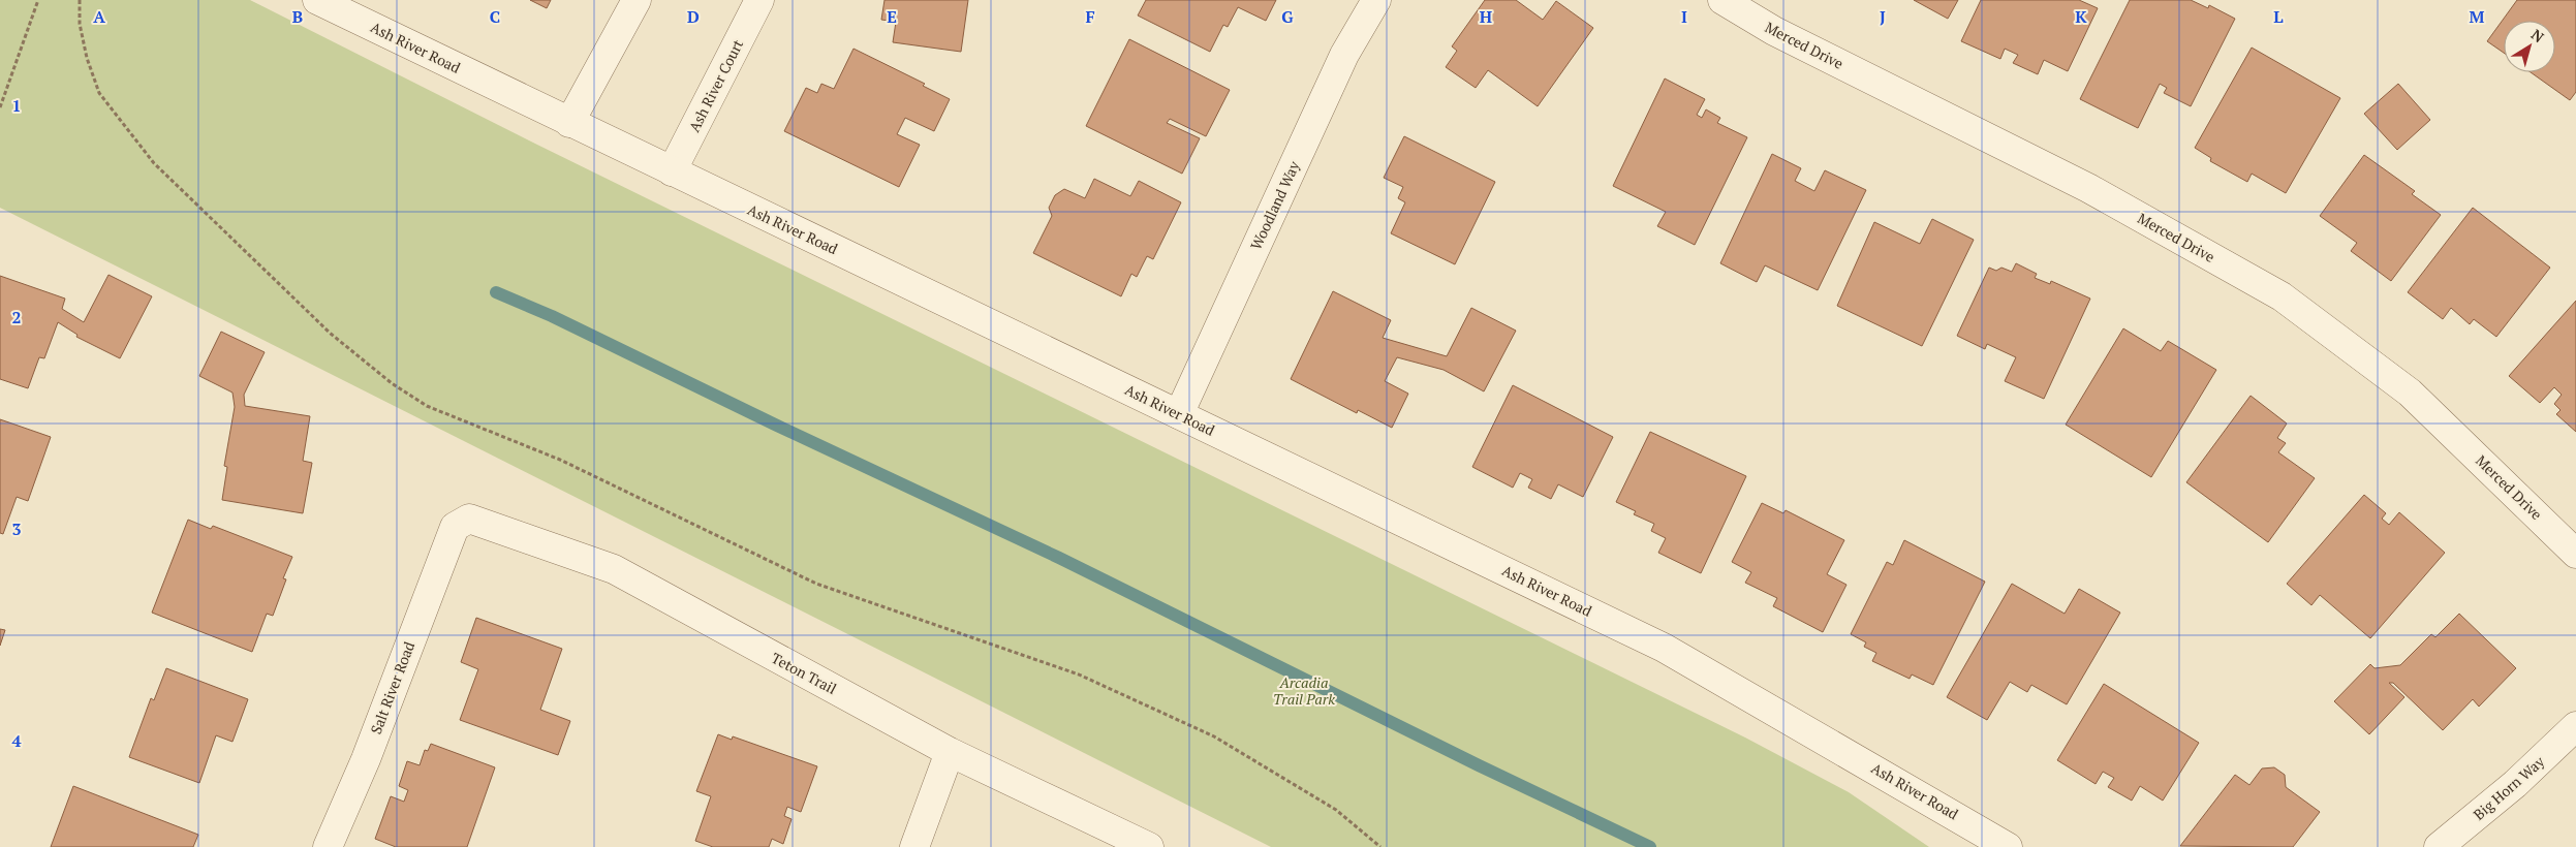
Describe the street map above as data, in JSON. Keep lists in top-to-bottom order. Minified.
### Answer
{"streets":{"street":["Merced Drive","Ash River Road","Ash River Court","Woodland Way","Teton Trail","Salt River Road","Big Horn Way"]},"crossings":[["Ash River Road","Ash River Court"],["Ash River Road","Woodland Way"],["Teton Trail","Salt River Road"]],"parks":["Arcadia Trail Park"],"north":"top right","grid":{"columns":["A","B","C","D","E","F","G","H","I","J","K","L","M"],"rows":["1","2","3","4"]}}
